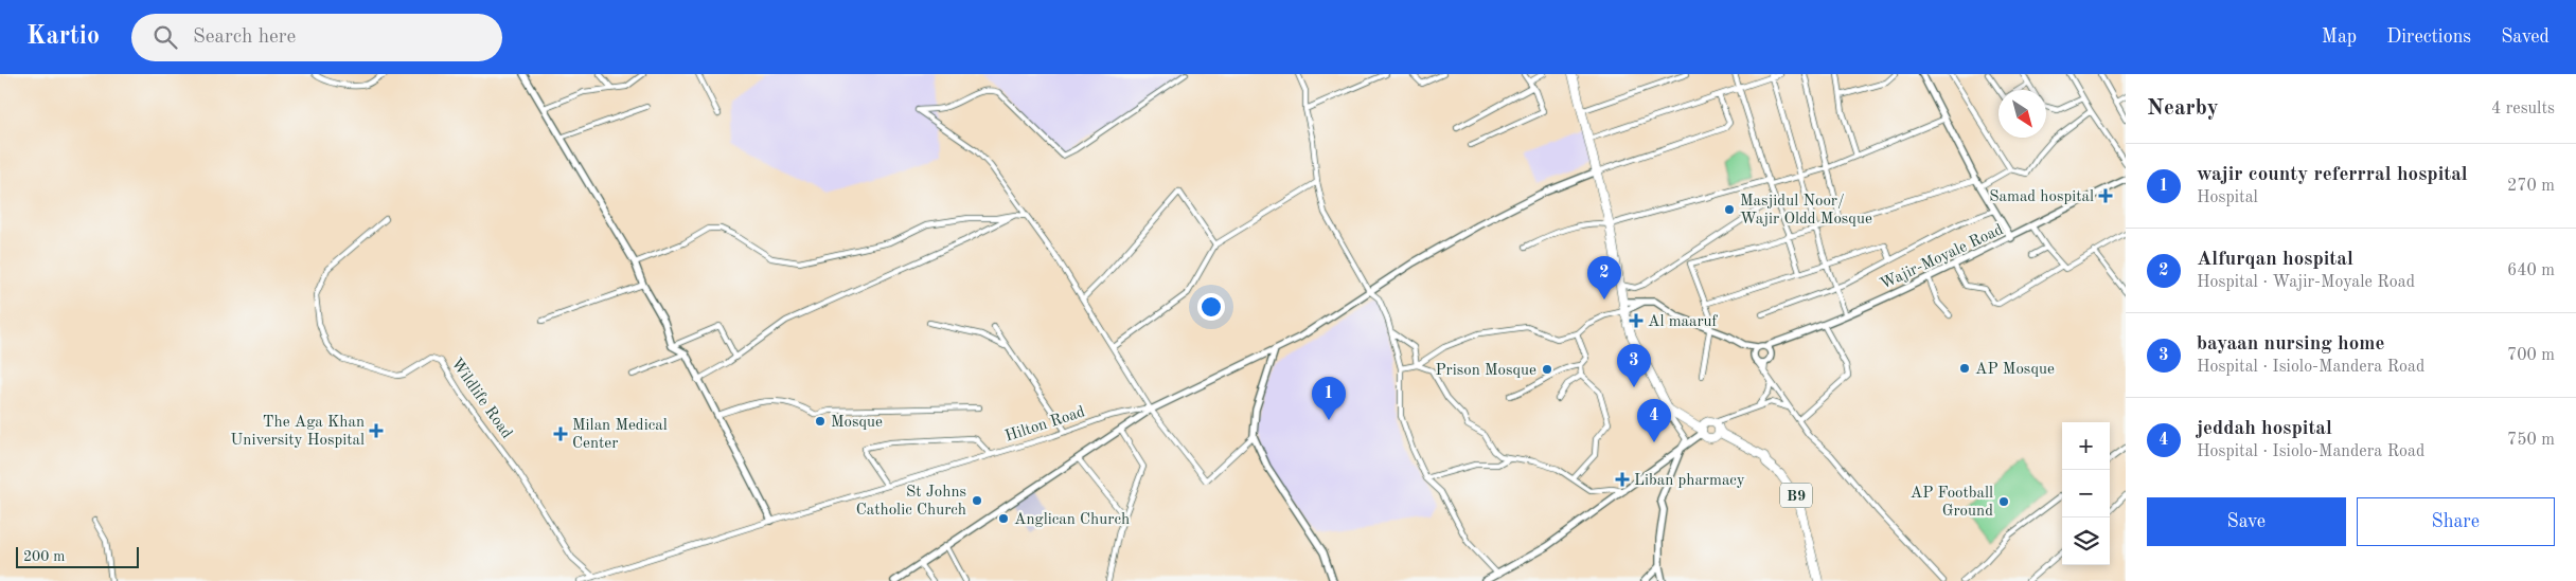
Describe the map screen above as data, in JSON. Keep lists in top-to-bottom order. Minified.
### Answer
{"streets":{"highway":["B9"],"street":["Wajir-Moyale Road","Wildlife Road","Hilton Road"]},"crossings":[["Wildlife Road","Hilton Road"]],"places":{"health":["Samad hospital","Al maaruf","The Aga Khan University Hospital","Milan Medical Center","Liban pharmacy"],"other":["Masjidul Noor/ Wajir Oldd Mosque","AP Mosque","Prison Mosque","Mosque","St Johns Catholic Church","AP Football Ground","Anglican Church"]},"scale_bar":"200 m","north":"bottom right","page":{"header":"Kartio","search":"Search here","nav":["Map","Directions","Saved"],"heading":["Nearby","4 results"],"list":[{"mark":"1","name":"wajir county referrral hospital","note":"Hospital","value":"270 m"},{"mark":"2","name":"Alfurqan hospital","note":"Hospital · Wajir-Moyale Road","value":"640 m"},{"mark":"3","name":"bayaan nursing home","note":"Hospital · Isiolo-Mandera Road","value":"700 m"},{"mark":"4","name":"jeddah hospital","note":"Hospital · Isiolo-Mandera Road","value":"750 m"}],"pins":["2","3","1","4"],"map_buttons":["+","−"],"buttons":["Save","Share"],"scale":"200 m"}}
